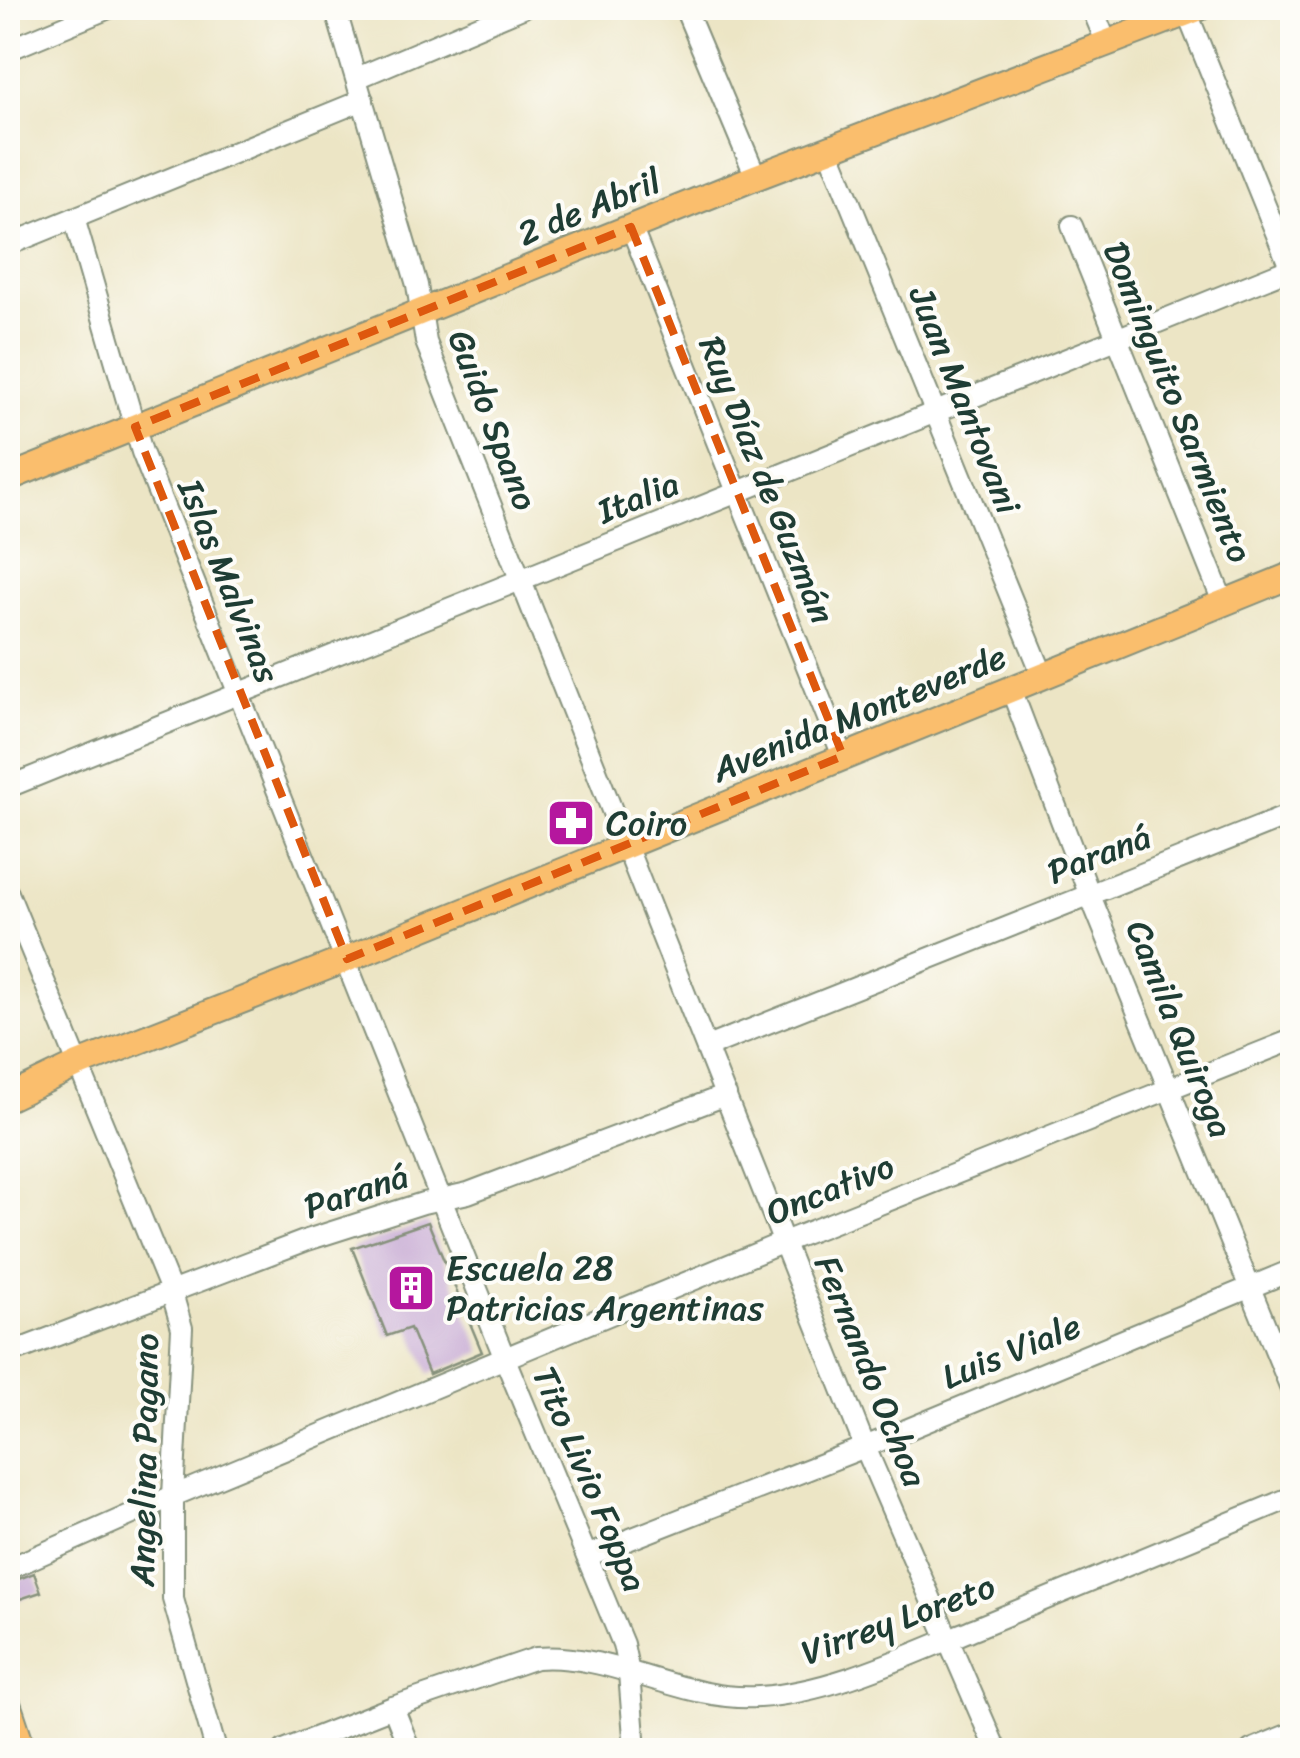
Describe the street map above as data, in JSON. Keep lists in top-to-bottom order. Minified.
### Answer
{"streets":{"main road":["2 de Abril","Avenida Monteverde"],"street":["Juan Mantovani","Dominguito Sarmiento","Guido Spano","Ruy Díaz de Guzmán","Italia","Islas Malvinas","Paraná","Camila Quiroga","Oncativo","Luis Viale","Fernando Ochoa","Angelina Pagano","Tito Livio Foppa","Virrey Loreto"]},"crossings":[["2 de Abril","Juan Mantovani"],["2 de Abril","Guido Spano"],["2 de Abril","Ruy Díaz de Guzmán"],["2 de Abril","Islas Malvinas"],["Juan Mantovani","Italia"],["Juan Mantovani","Avenida Monteverde"],["Dominguito Sarmiento","Italia"],["Dominguito Sarmiento","Avenida Monteverde"],["Guido Spano","Italia"],["Guido Spano","Avenida Monteverde"],["Guido Spano","Fernando Ochoa"],["Ruy Díaz de Guzmán","Italia"],["Ruy Díaz de Guzmán","Avenida Monteverde"],["Italia","Islas Malvinas"],["Islas Malvinas","Avenida Monteverde"],["Islas Malvinas","Tito Livio Foppa"],["Avenida Monteverde","Camila Quiroga"],["Avenida Monteverde","Fernando Ochoa"],["Avenida Monteverde","Angelina Pagano"],["Avenida Monteverde","Tito Livio Foppa"],["Paraná","Camila Quiroga"],["Paraná","Fernando Ochoa"],["Paraná","Angelina Pagano"],["Paraná","Tito Livio Foppa"],["Camila Quiroga","Oncativo"],["Camila Quiroga","Luis Viale"],["Oncativo","Fernando Ochoa"],["Oncativo","Angelina Pagano"],["Oncativo","Tito Livio Foppa"],["Luis Viale","Fernando Ochoa"],["Luis Viale","Tito Livio Foppa"],["Fernando Ochoa","Virrey Loreto"],["Tito Livio Foppa","Virrey Loreto"]],"places":{"pharmacy":["Coiro"],"building":["Escuela 28 Patricias Argentinas"]}}
